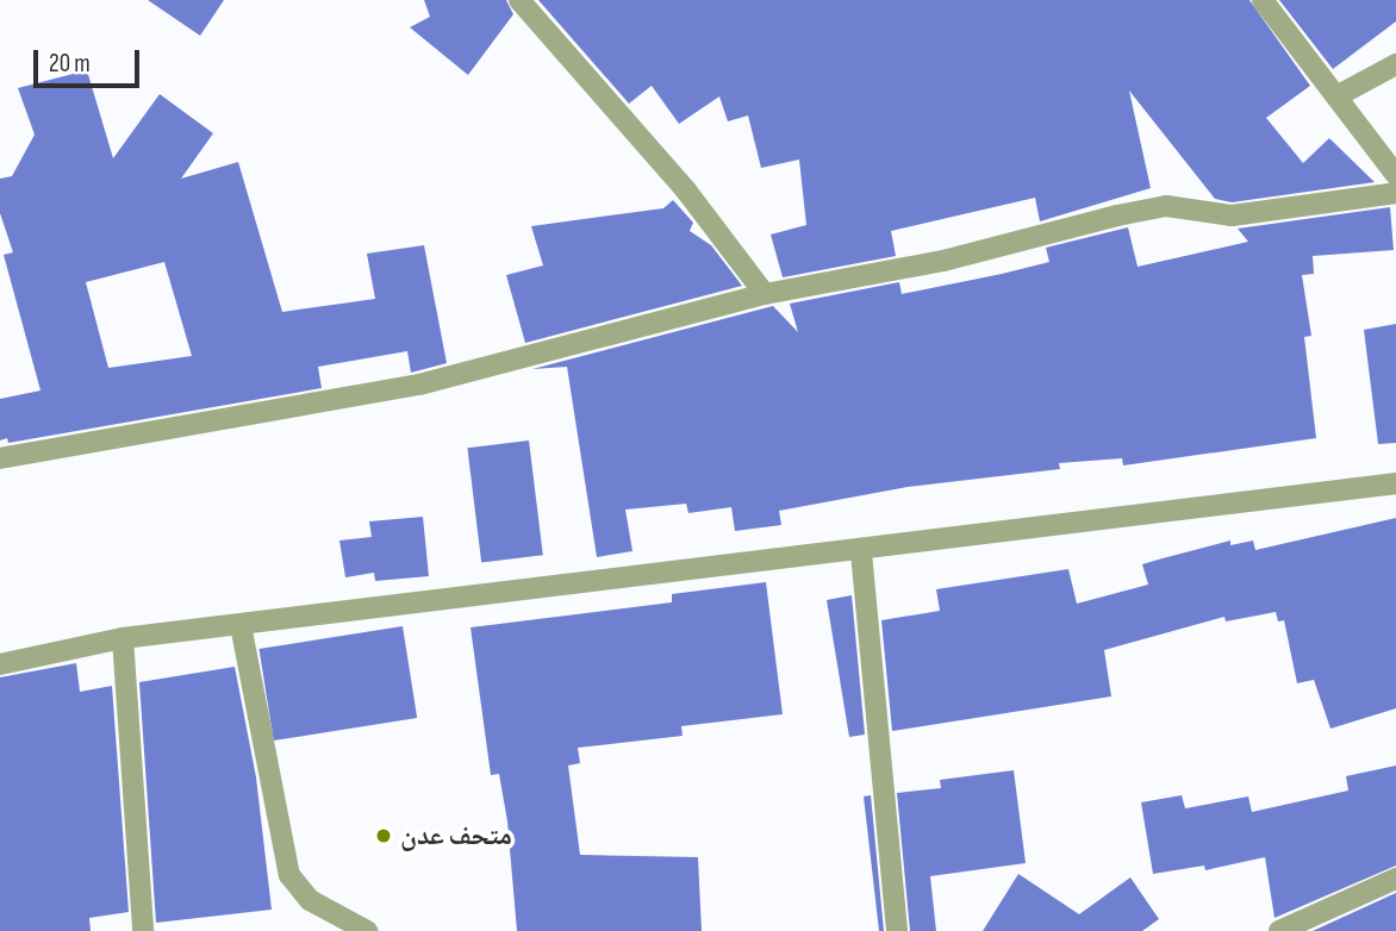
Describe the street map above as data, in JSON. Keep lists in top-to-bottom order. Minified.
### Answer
{"places":["متحف عدن"],"scale_bar":"20 m"}
